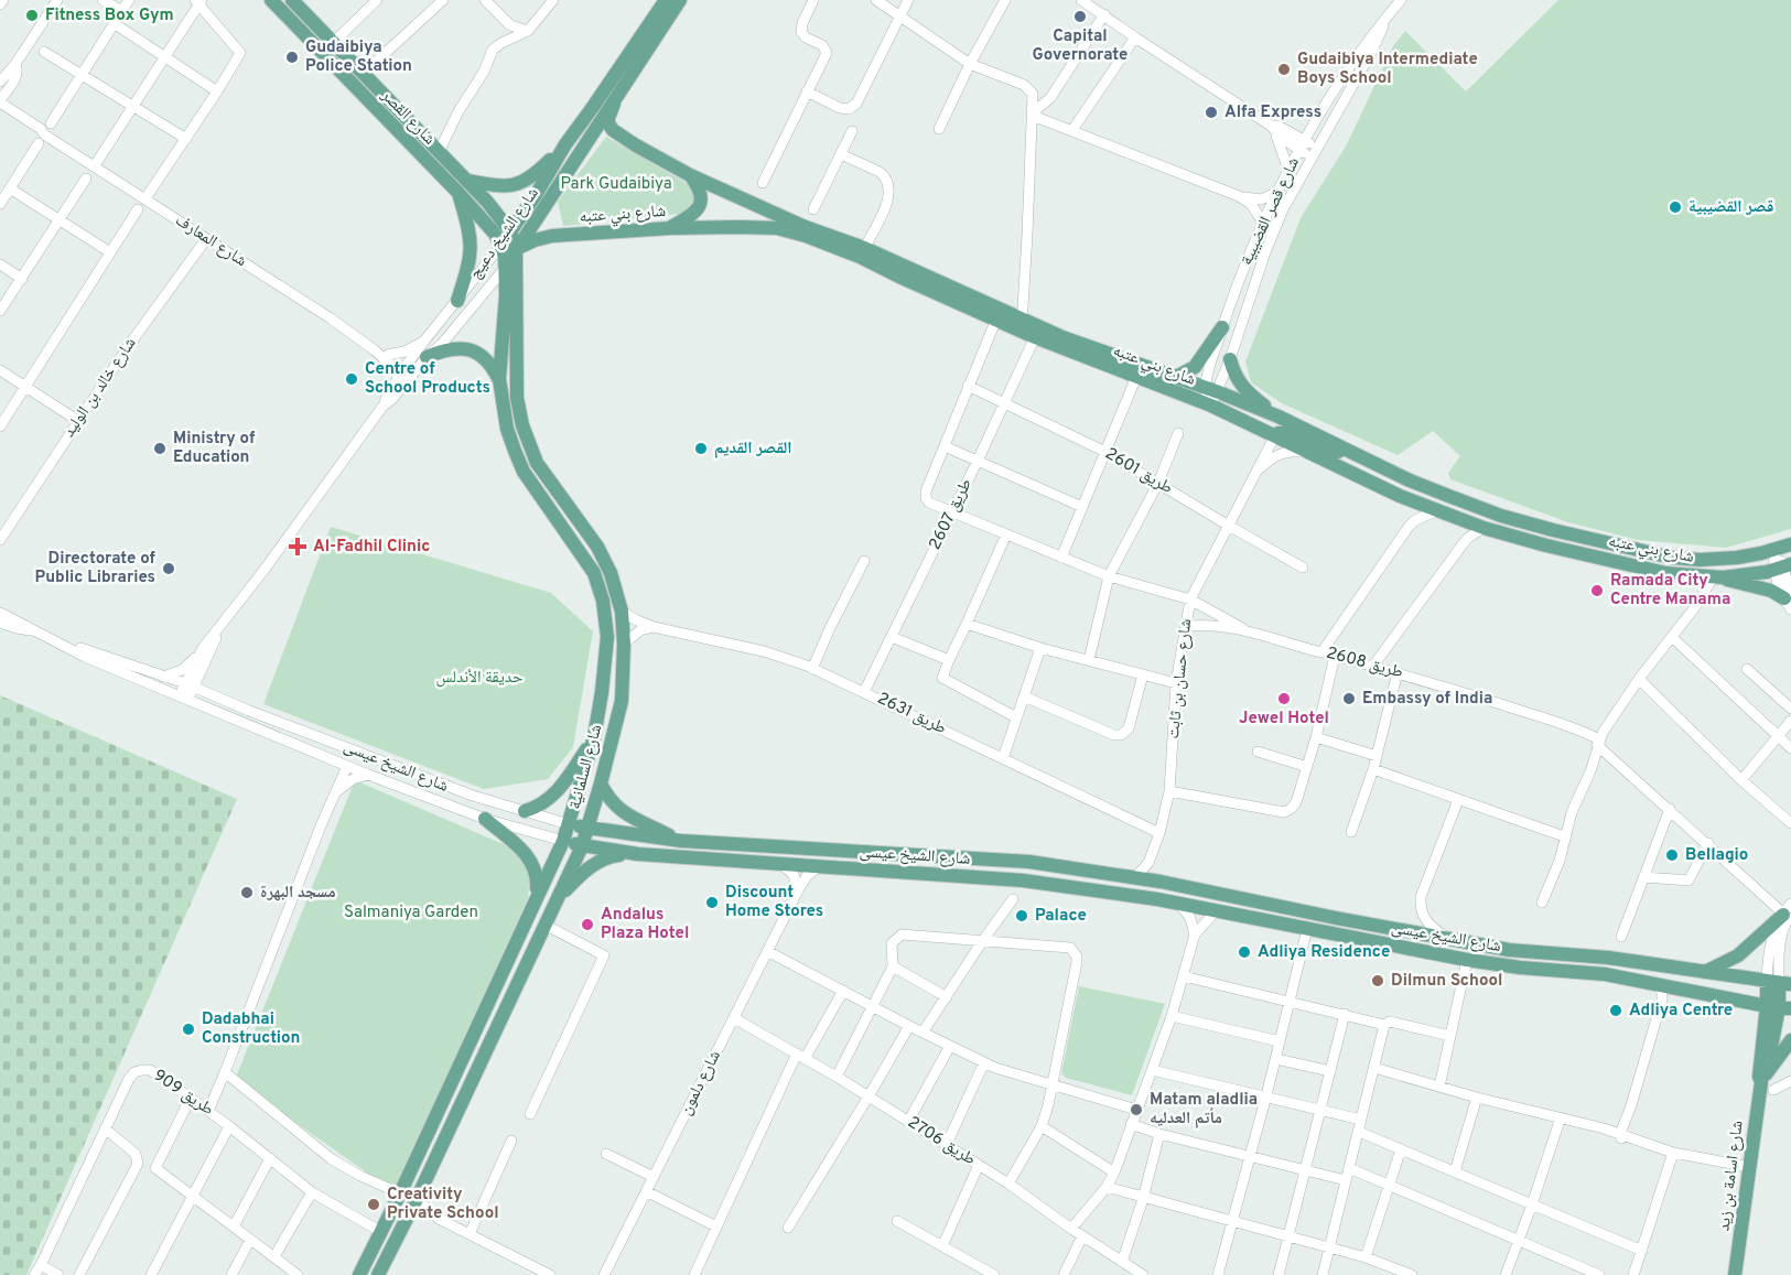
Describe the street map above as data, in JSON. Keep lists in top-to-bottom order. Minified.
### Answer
{"streets":{"main road":["شارع القصر","شارع بني عتبه","شارع الشيخ دعيج","شارع الشيخ عيسى","شارع السلمانية","شارع اسامة بن زيد"],"street":["شارع قصر القضيبية","شارع المعارف","شارع خالد بن الوليد","طريق 2601","طريق 2607","طريق 2608","شارع حسان بن ثابت","طريق 2631","شارع دلمون","طريق 909","طريق 2706"]},"crossings":[["شارع القصر","شارع بني عتبه"],["شارع القصر","شارع الشيخ دعيج"],["شارع القصر","شارع السلمانية"],["شارع قصر القضيبية","شارع بني عتبه"],["شارع بني عتبه","شارع الشيخ دعيج"],["شارع بني عتبه","طريق 2607"],["شارع بني عتبه","شارع حسان بن ثابت"],["شارع بني عتبه","شارع السلمانية"],["شارع الشيخ دعيج","شارع المعارف"],["شارع الشيخ دعيج","شارع الشيخ عيسى"],["شارع الشيخ دعيج","شارع السلمانية"],["شارع المعارف","شارع خالد بن الوليد"],["طريق 2601","طريق 2607"],["طريق 2601","شارع حسان بن ثابت"],["طريق 2607","طريق 2608"],["طريق 2607","طريق 2631"],["طريق 2608","شارع حسان بن ثابت"],["طريق 2608","شارع اسامة بن زيد"],["شارع حسان بن ثابت","طريق 2631"],["شارع حسان بن ثابت","شارع الشيخ عيسى"],["طريق 2631","شارع السلمانية"],["شارع الشيخ عيسى","شارع السلمانية"],["شارع الشيخ عيسى","شارع دلمون"],["شارع الشيخ عيسى","شارع اسامة بن زيد"],["شارع السلمانية","طريق 909"],["شارع دلمون","طريق 2706"]],"parks":["Park Gudaibiya","حديقة الأندلس","Salmaniya Garden"],"places":{"other":["Fitness Box Gym","Capital Governorate","Gudaibiya Police Station","Gudaibiya Intermediate Boys School","Alfa Express","قصر القضيبية","Centre of School Products","Ministry of Education","القصر القديم","Directorate of Public Libraries","Ramada City Centre Manama","Jewel Hotel","Embassy of India","Bellagio","مسجد البهرة","Discount Home Stores","Palace","Andalus Plaza Hotel","Adliya Residence","Dilmun School","Adliya Centre","Dadabhai Construction","Matam aladlia مأتم العدليه","Creativity Private School"],"health":["Al-Fadhil Clinic"]}}
